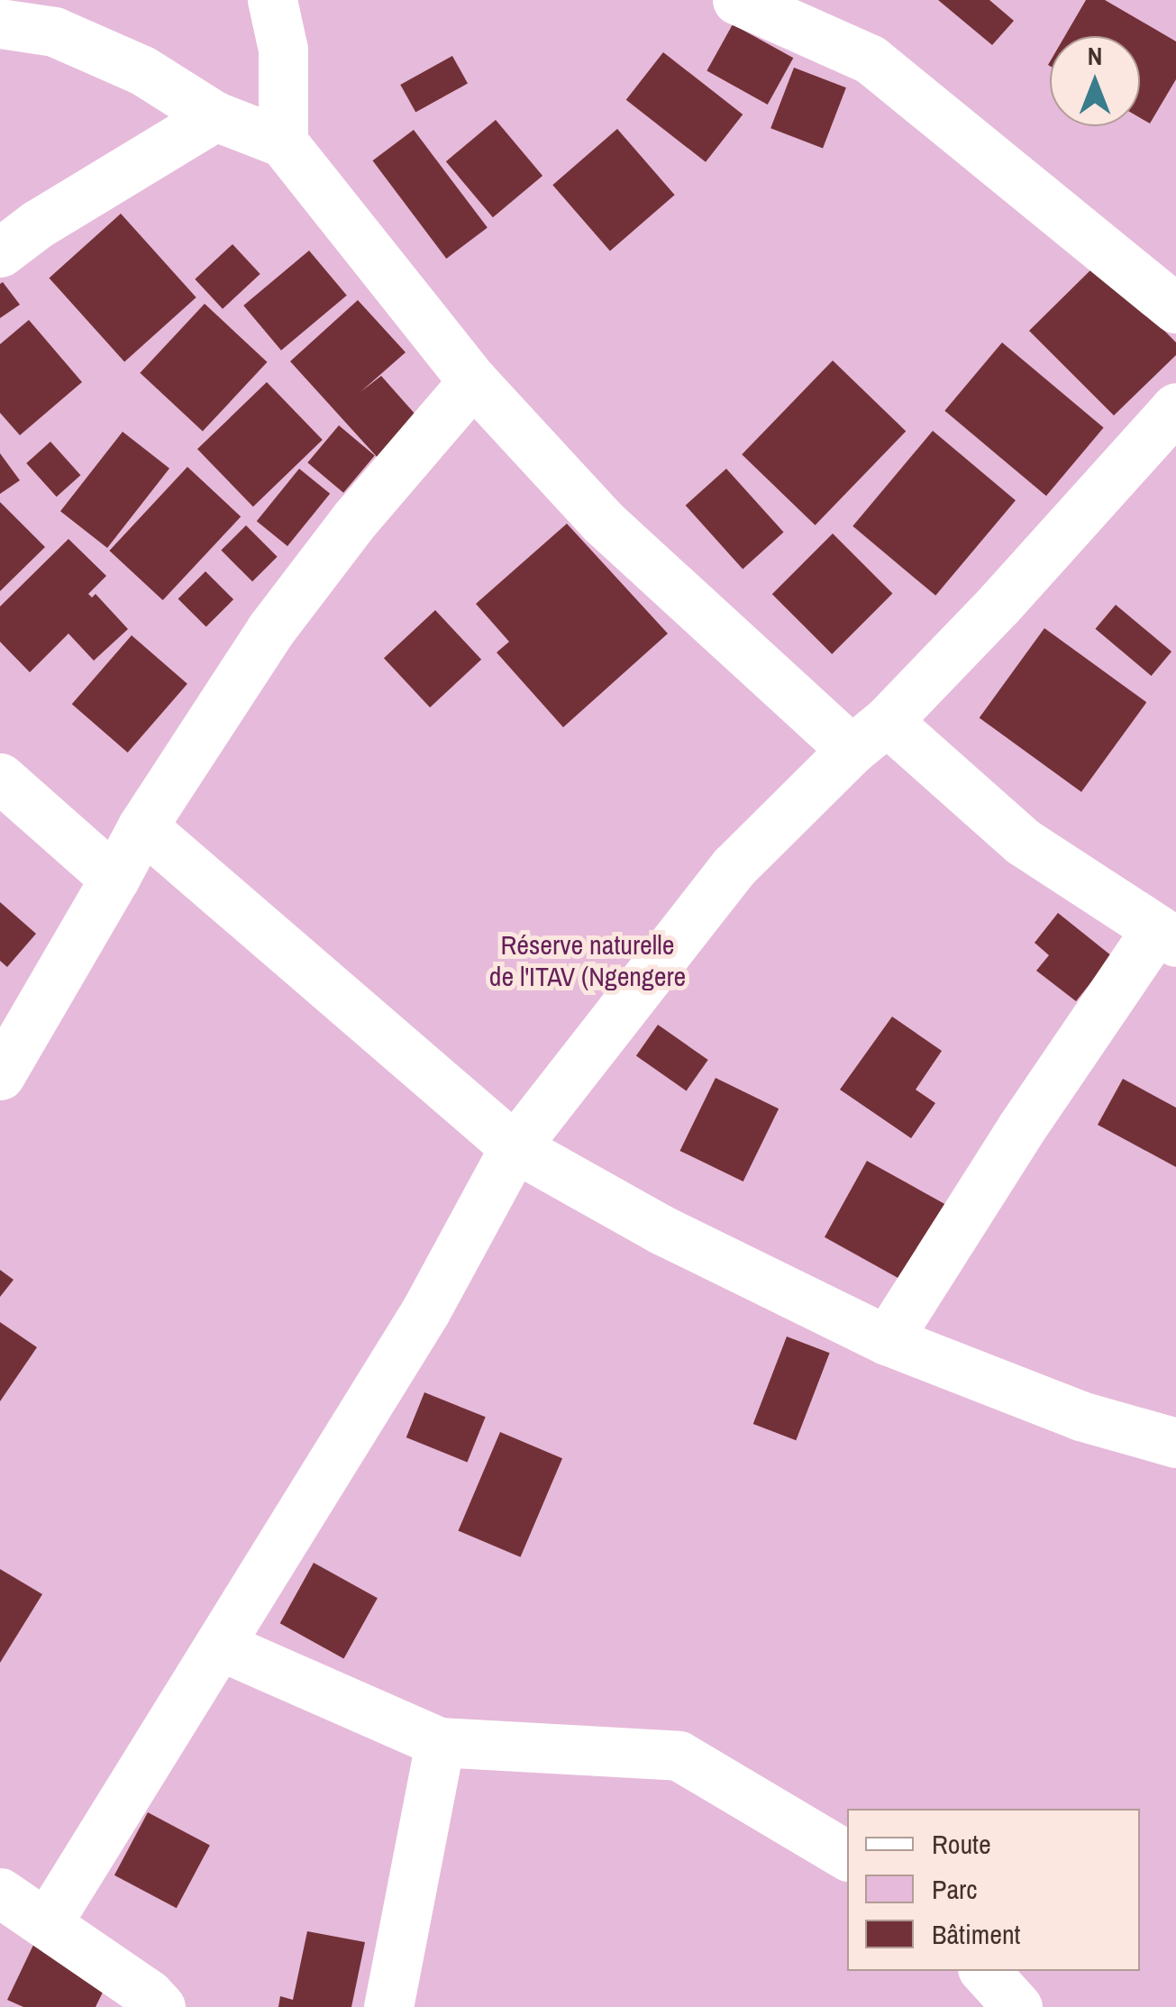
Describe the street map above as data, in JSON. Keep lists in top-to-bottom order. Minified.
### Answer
{"parks":["Réserve naturelle de l'ITAV (Ngengere"],"legend":["Route","Parc","Bâtiment"],"north":"top"}
